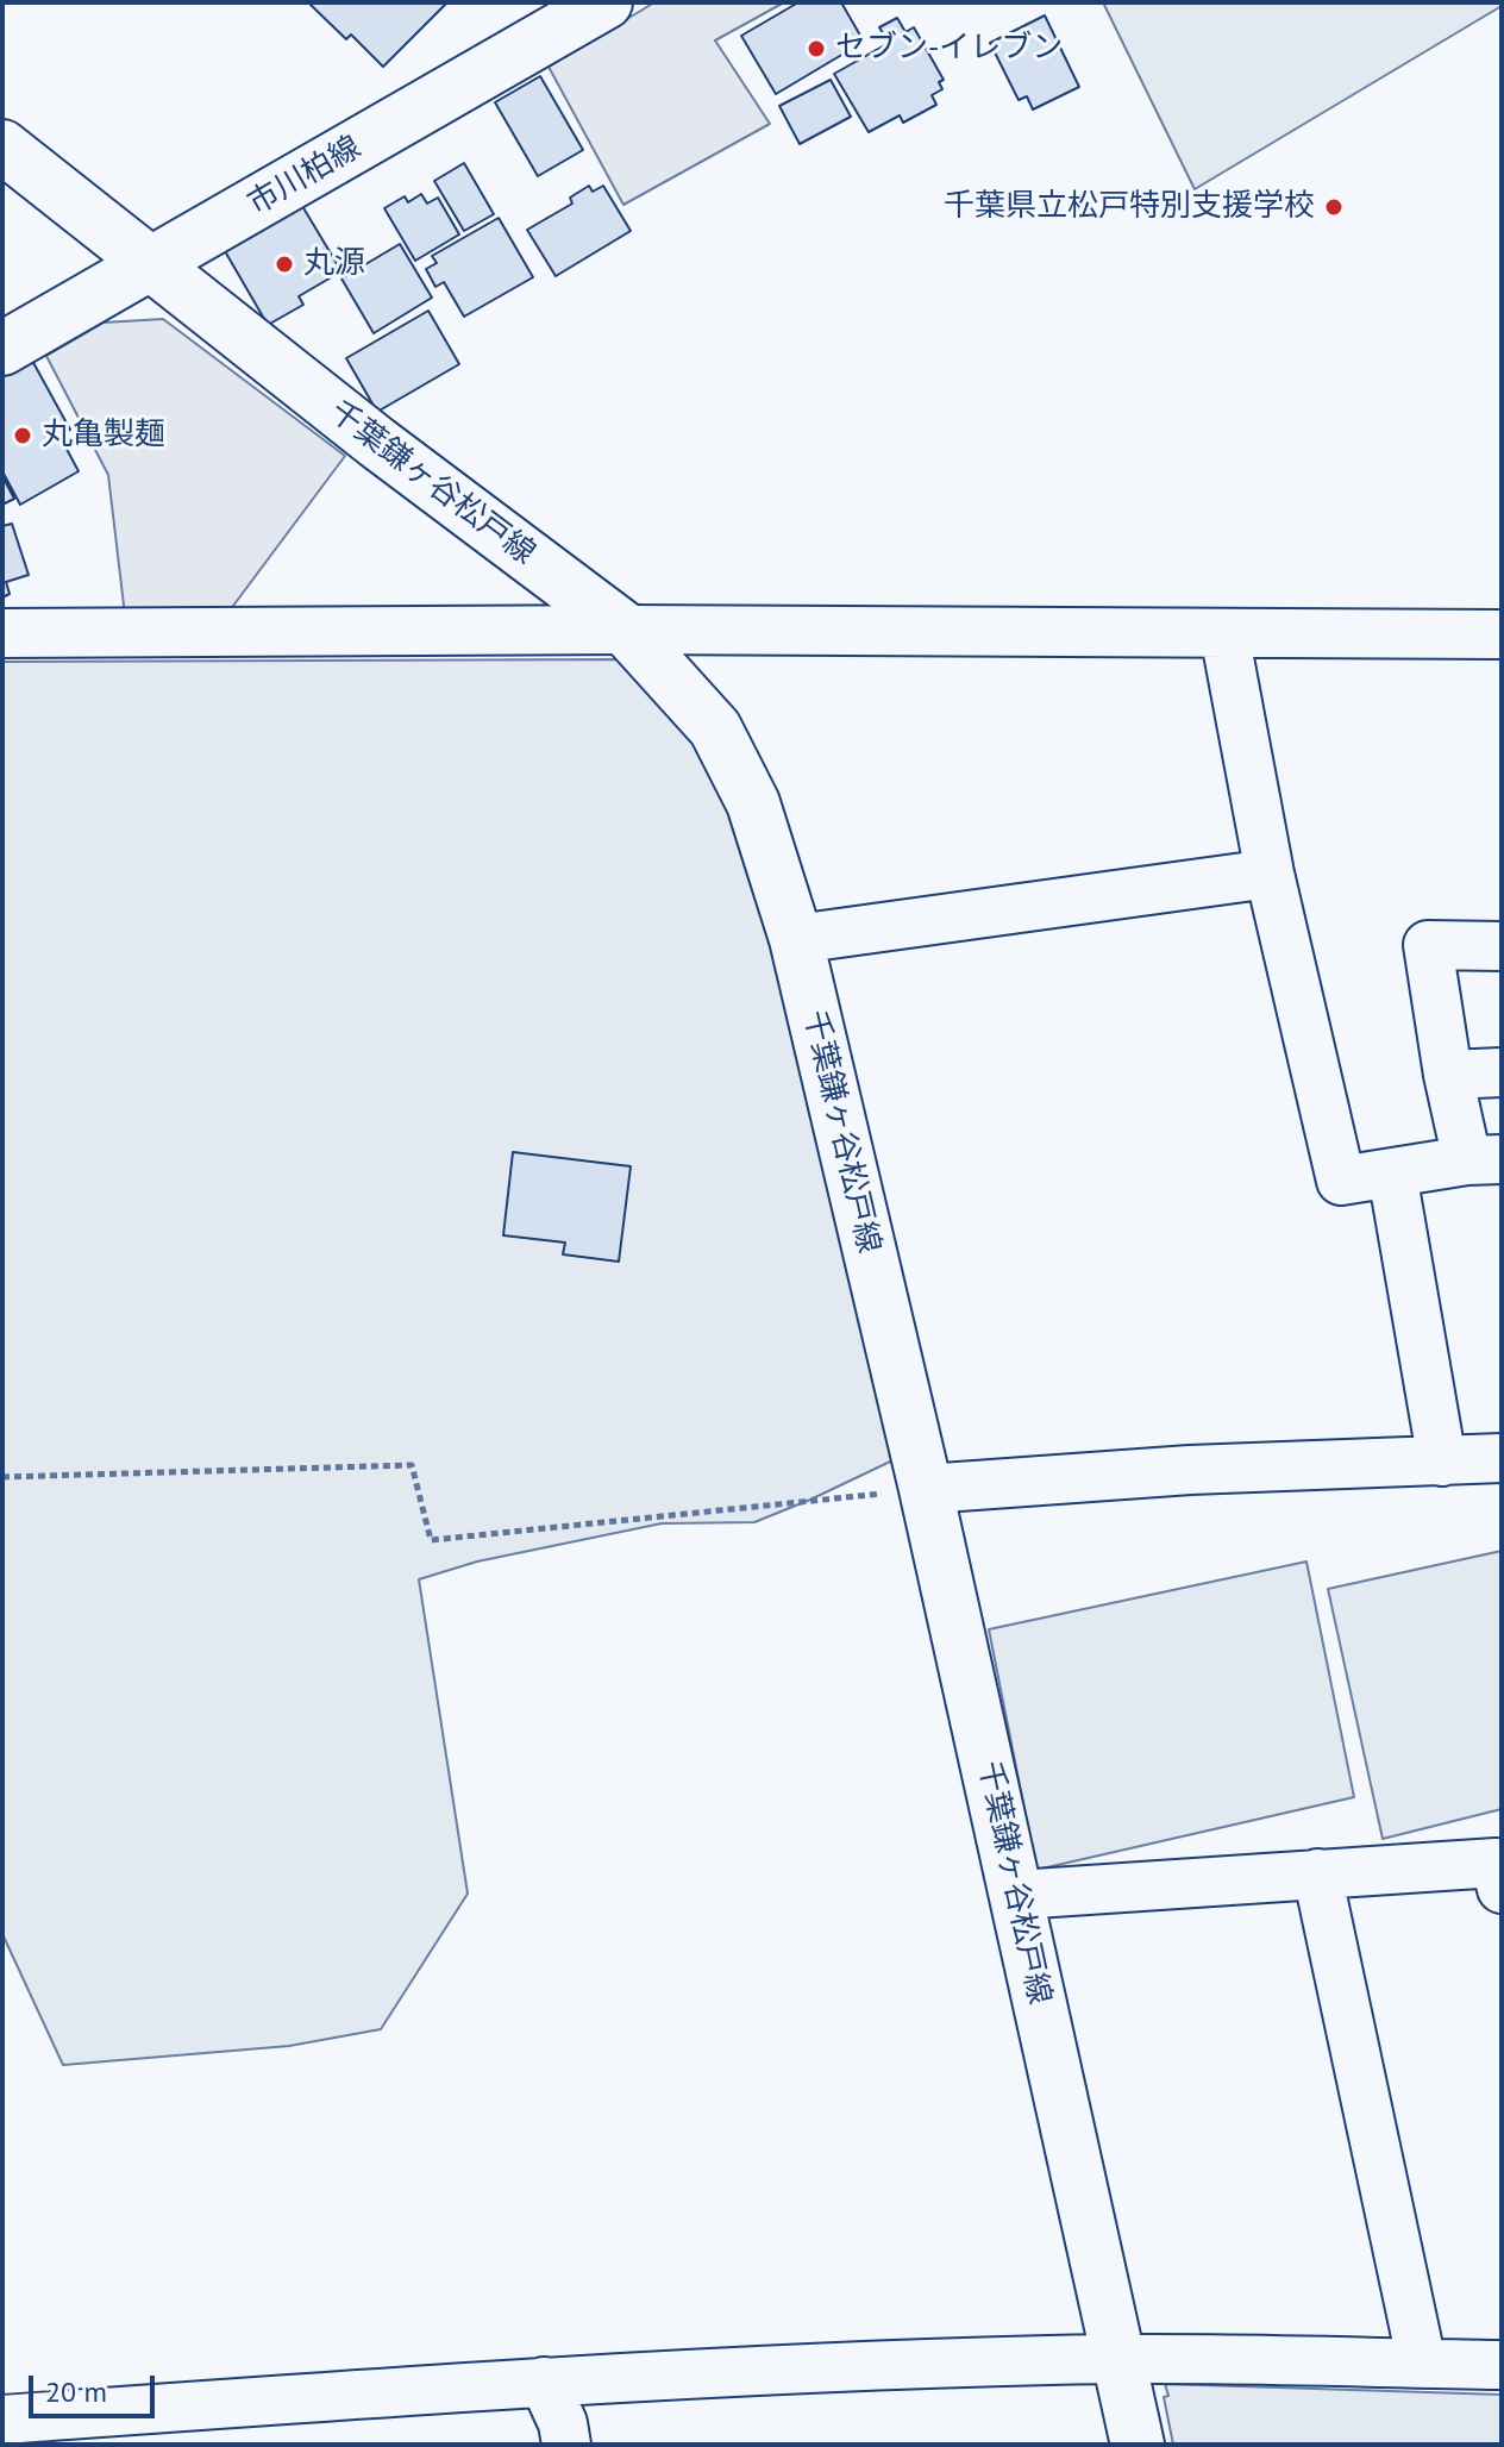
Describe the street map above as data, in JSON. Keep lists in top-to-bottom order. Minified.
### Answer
{"streets":{"main road":["市川柏線","千葉鎌ヶ谷松戸線"]},"crossings":[["市川柏線","千葉鎌ヶ谷松戸線"]],"places":["セブン-イレブン","千葉県立松戸特別支援学校","丸源","丸亀製麺"],"scale_bar":"20 m"}
